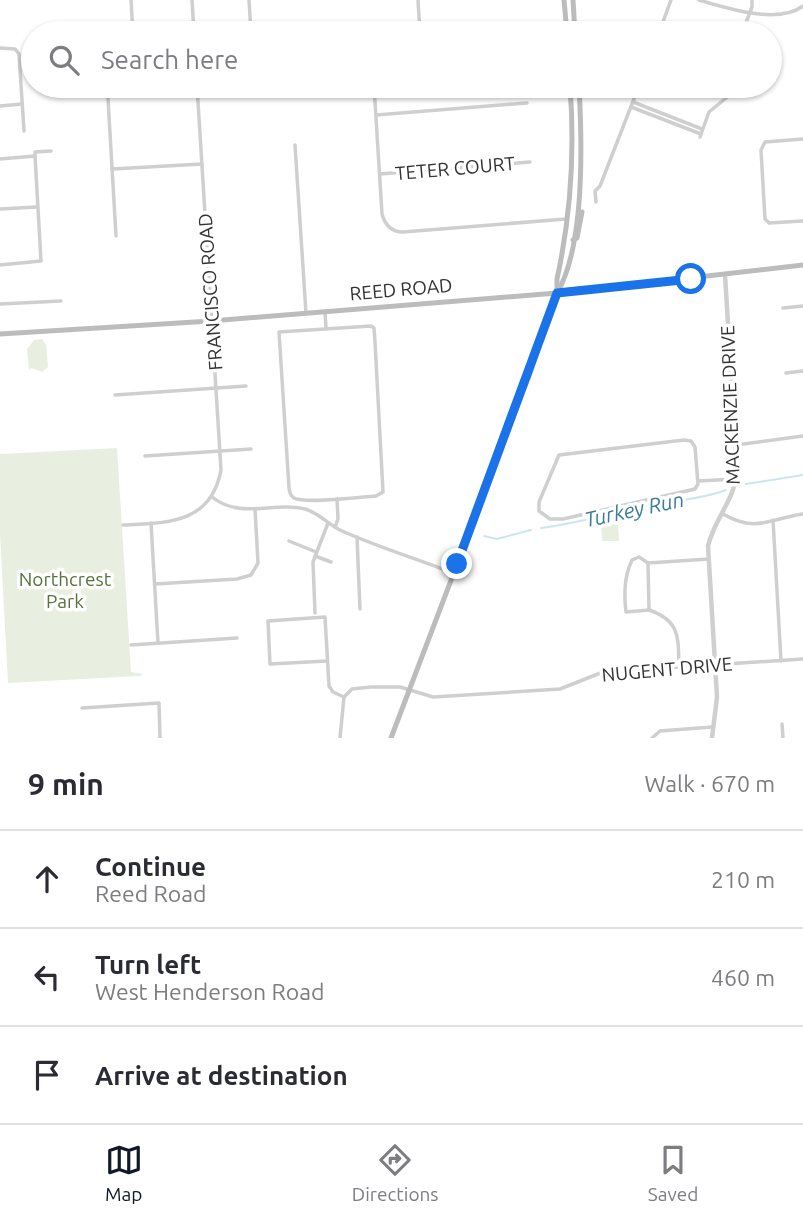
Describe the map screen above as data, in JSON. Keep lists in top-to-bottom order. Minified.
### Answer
{"streets":{"main road":["REED ROAD"],"street":["TETER COURT","FRANCISCO ROAD","MACKENZIE DRIVE","NUGENT DRIVE"]},"crossings":[["REED ROAD","FRANCISCO ROAD"],["REED ROAD","MACKENZIE DRIVE"],["MACKENZIE DRIVE","NUGENT DRIVE"]],"water":["Turkey Run"],"parks":["Northcrest Park"],"page":{"search":"Search here","heading":["9 min","Walk · 670 m"],"list":[["Continue","Reed Road","210 m"],["Turn left","West Henderson Road","460 m"],"Arrive at destination"],"nav":["Map","Directions","Saved"]}}
